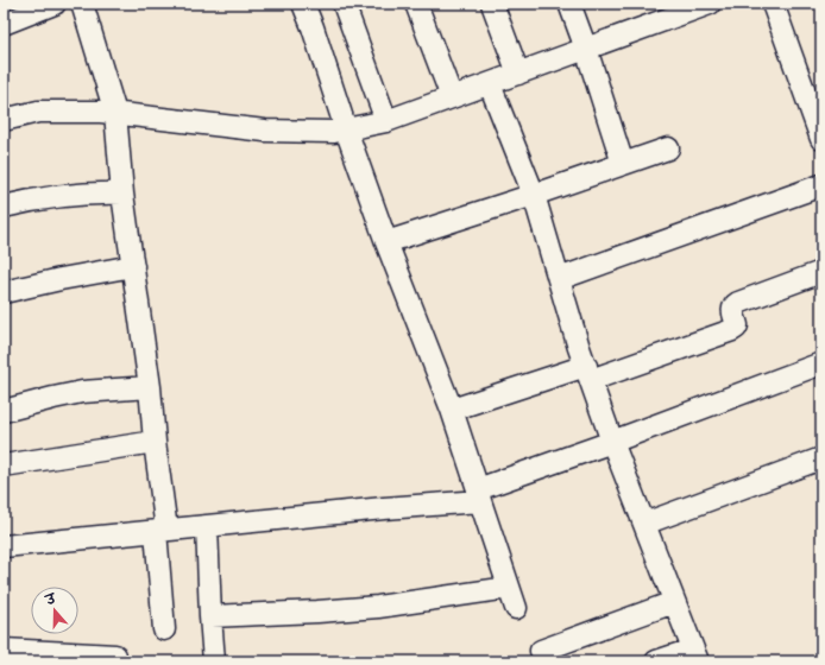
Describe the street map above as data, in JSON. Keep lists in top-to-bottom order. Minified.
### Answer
{"north":"top"}
